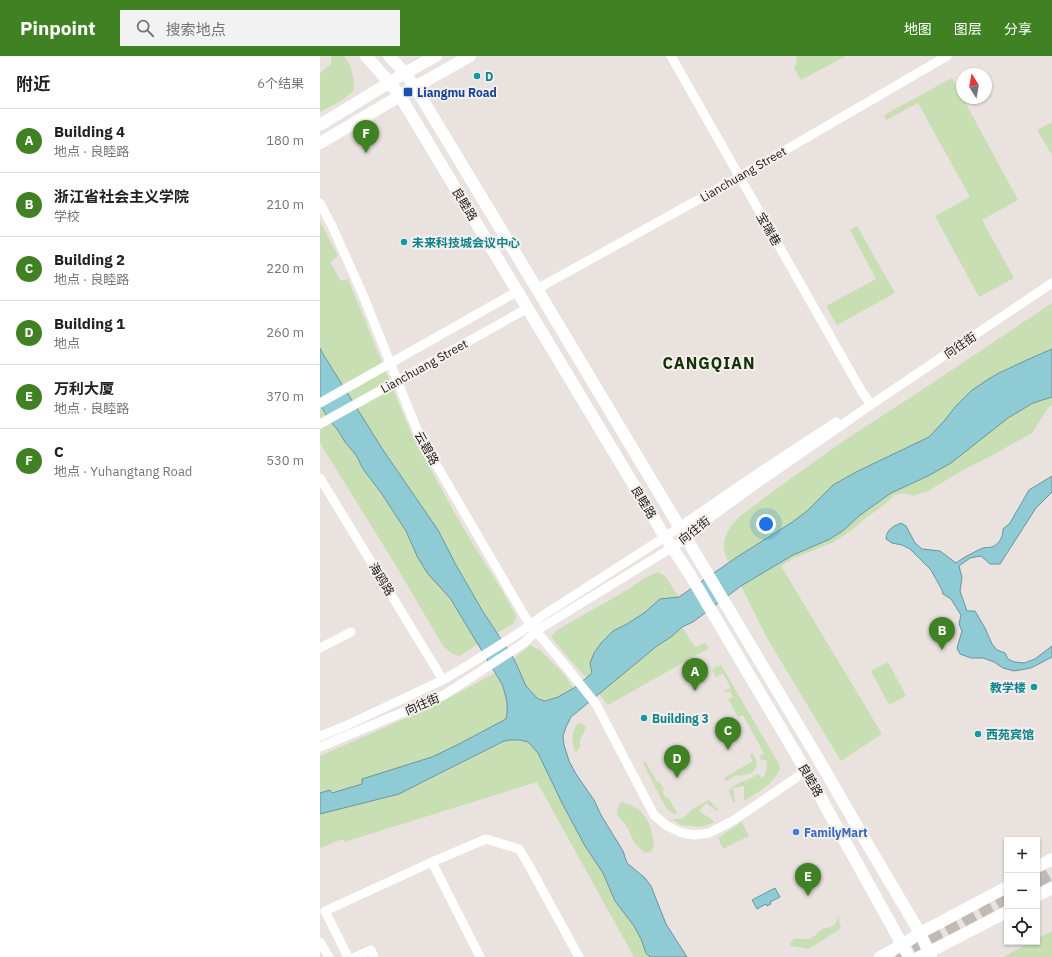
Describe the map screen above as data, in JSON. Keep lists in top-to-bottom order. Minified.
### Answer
{"streets":{"main road":["良睦路"],"street":["Lianchuang Street","宝瑞巷","向往街","云碧路","海鸥路"]},"crossings":[["Lianchuang Street","良睦路"],["Lianchuang Street","宝瑞巷"],["Lianchuang Street","云碧路"],["良睦路","向往街"],["良睦路","云碧路"],["宝瑞巷","向往街"],["向往街","云碧路"],["向往街","海鸥路"]],"districts":["CANGQIAN"],"places":{"other":["D","未来科技城会议中心","教学楼","Building 3","西苑宾馆","FamilyMart"],"transit":["Liangmu Road"]},"north":"top","page":{"header":"Pinpoint","search":"搜索地点","nav":["地图","图层","分享"],"heading":["附近","6个结果"],"list":[{"mark":"A","name":"Building 4","note":"地点 · 良睦路","value":"180 m"},{"mark":"B","name":"浙江省社会主义学院","note":"学校","value":"210 m"},{"mark":"C","name":"Building 2","note":"地点 · 良睦路","value":"220 m"},{"mark":"D","name":"Building 1","note":"地点","value":"260 m"},{"mark":"E","name":"万利大厦","note":"地点 · 良睦路","value":"370 m"},{"mark":"F","name":"C","note":"地点 · Yuhangtang Road","value":"530 m"}],"pins":["F","B","A","C","D","E"],"map_buttons":["+","−"]}}
